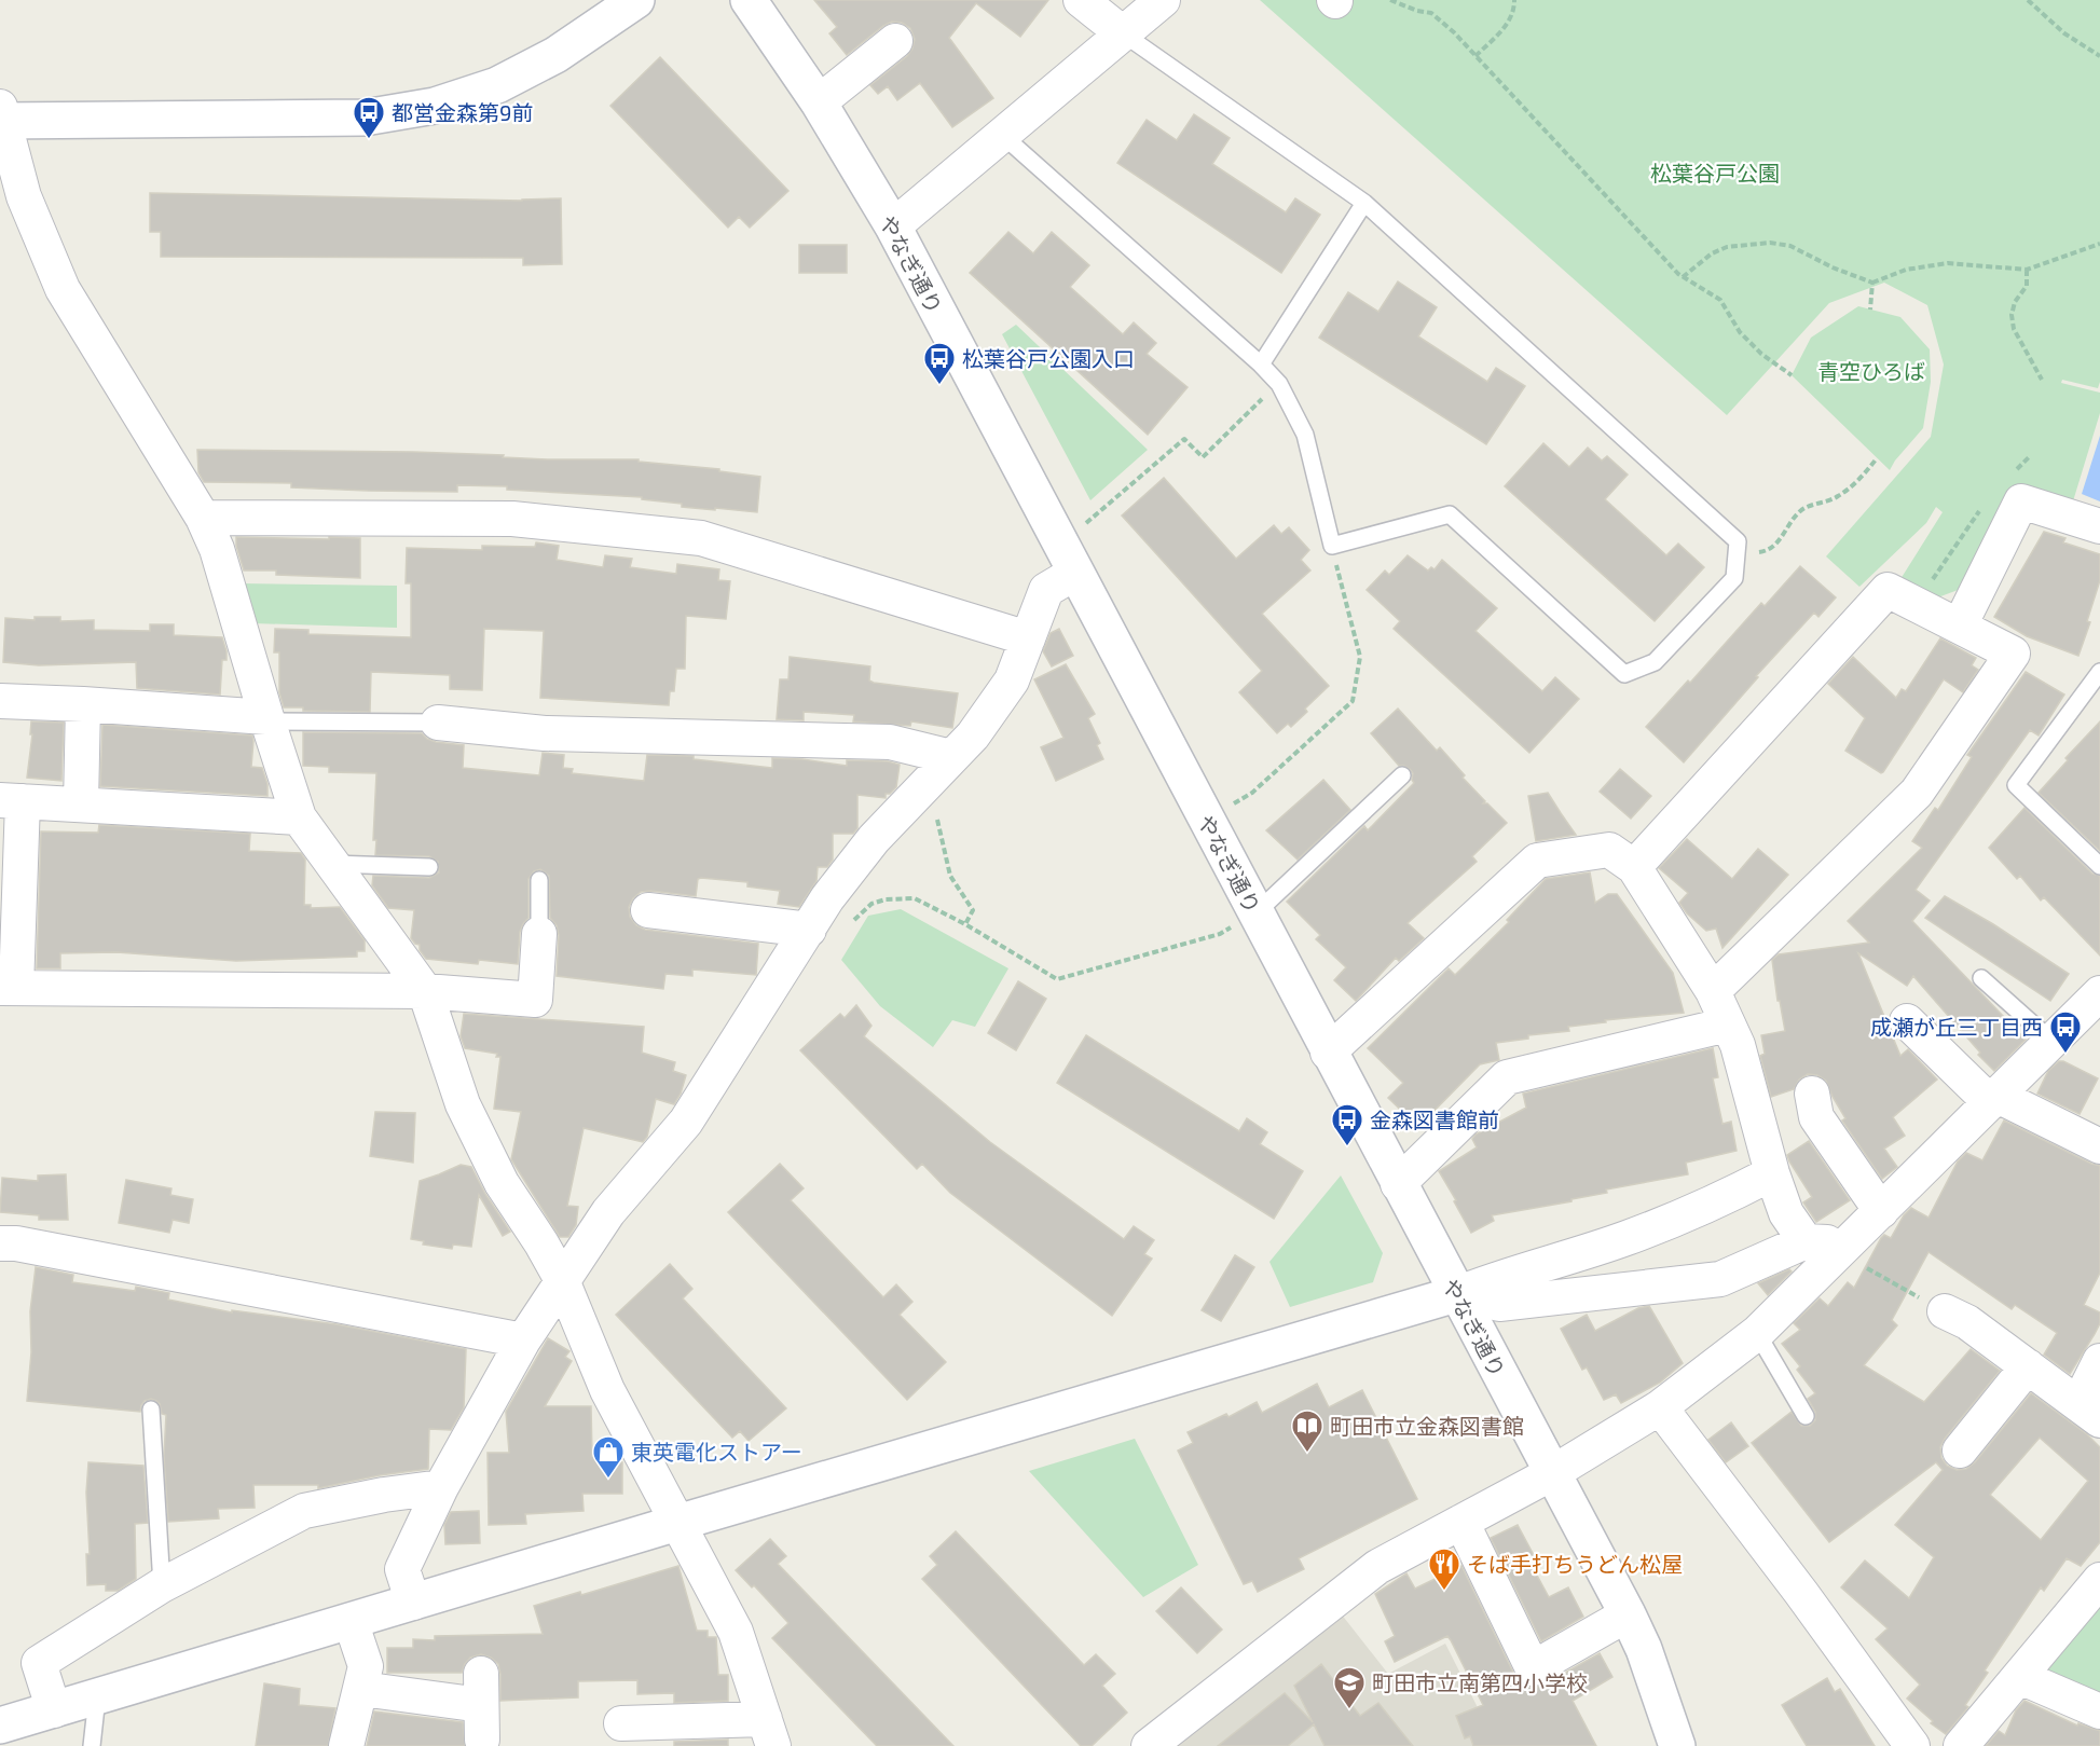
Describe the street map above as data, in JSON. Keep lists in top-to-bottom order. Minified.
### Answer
{"streets":{"street":["やなぎ通り"]},"parks":["松葉谷戸公園","青空ひろば"],"places":{"bus stop":["都営金森第9前","松葉谷戸公園入口","成瀬が丘三丁目西","金森図書館前"],"library":["町田市立金森図書館"],"shop":["東英電化ストアー"],"restaurant":["そば手打ちうどん松屋"],"school or university":["町田市立南第四小学校"]}}
